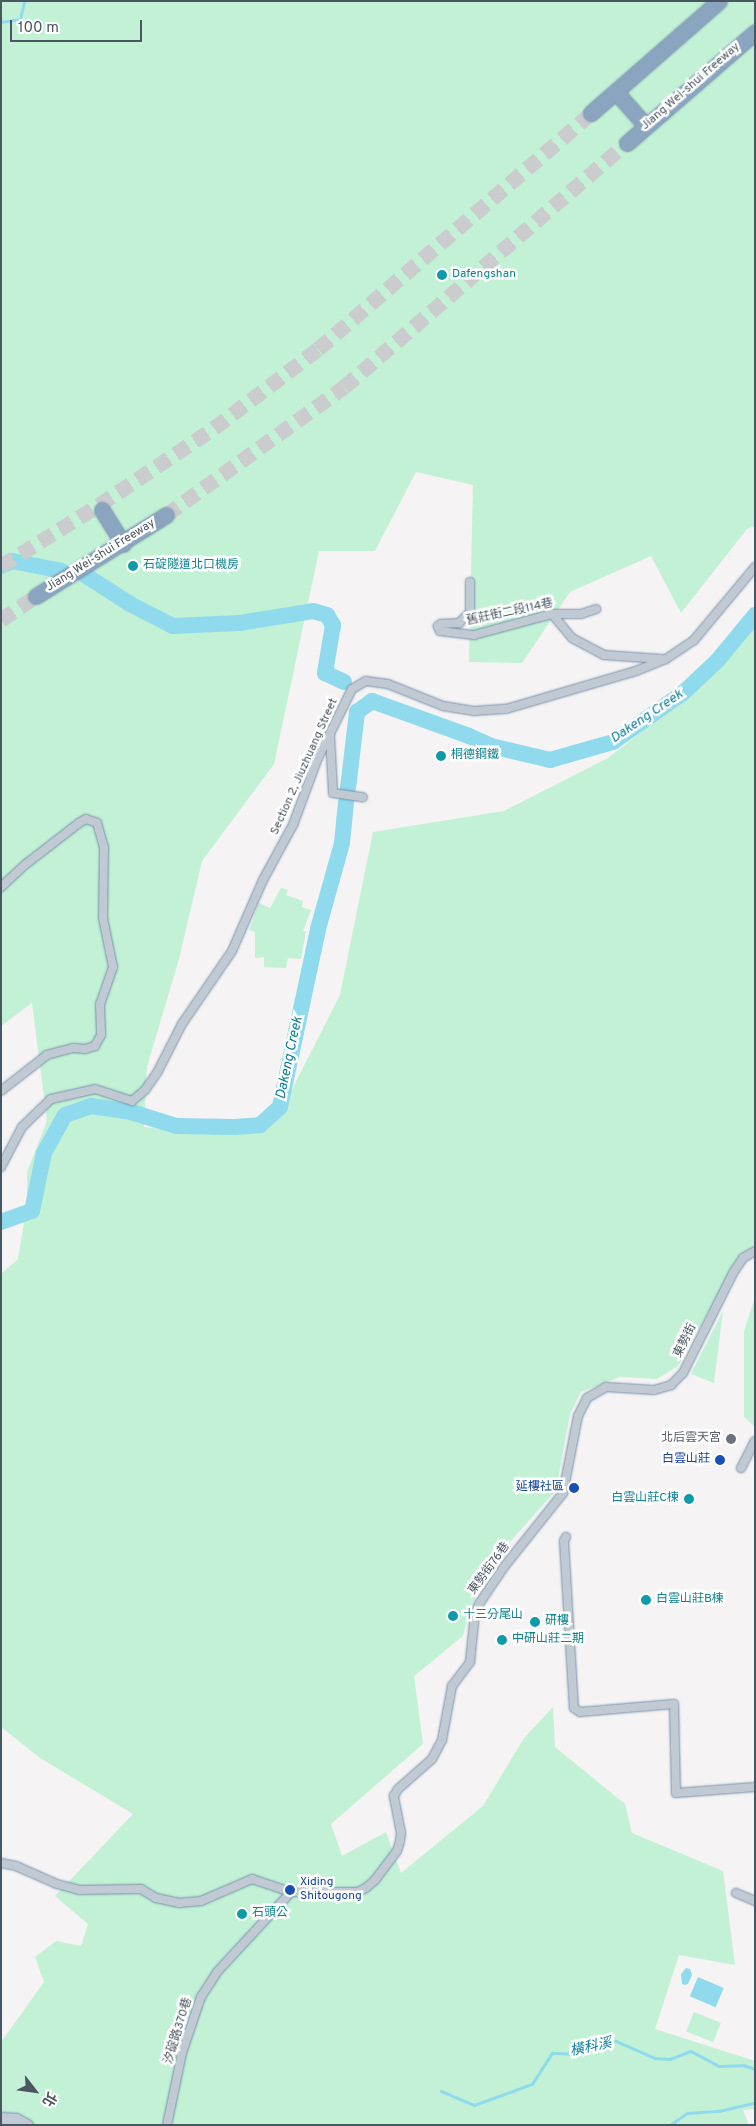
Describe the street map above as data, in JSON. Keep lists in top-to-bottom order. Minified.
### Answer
{"streets":{"highway":["Jiang Wei-shui Freeway"],"street":["舊莊街二段114巷","Section 2, Jiuzhuang Street","東勢街","東勢街76巷","汐碇路370巷"]},"crossings":[["東勢街","東勢街76巷"],["東勢街76巷","汐碇路370巷"]],"water":["Dakeng Creek","橫科溪"],"places":["Dafengshan","石碇隧道北口機房","桐德鋼鐵","北后雲天宮","白雲山莊","延樓社區","白雲山莊C棟","白雲山莊B棟","十三分尾山","研樓","中研山莊二期","Xiding Shitougong","石頭公"],"scale_bar":"100 m","north":"bottom right"}
